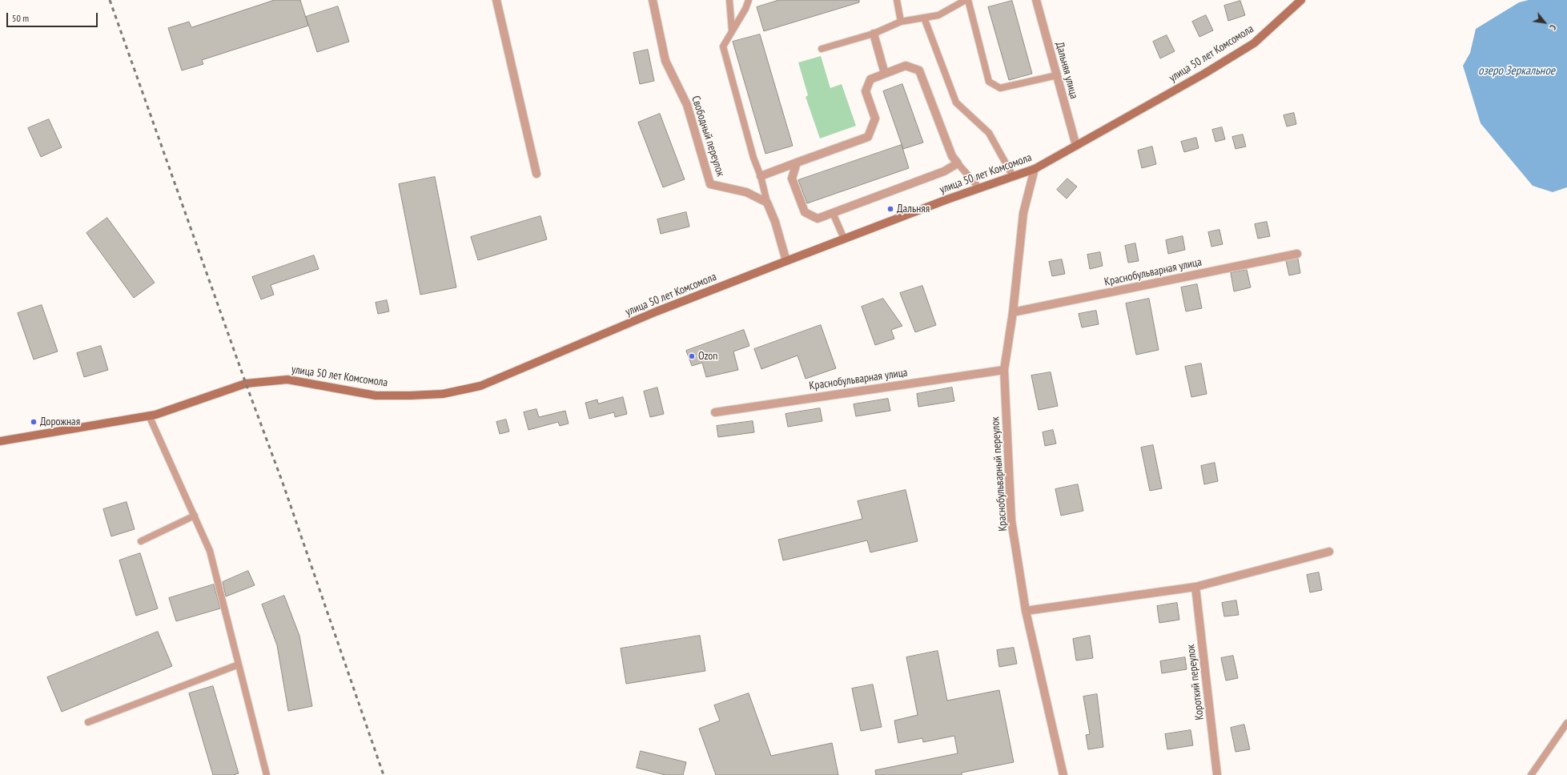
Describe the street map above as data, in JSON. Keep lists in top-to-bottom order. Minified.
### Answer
{"streets":{"street":["улица 50 лет Комсомола","Дальняя улица","Свободный переулок","Краснобульварная улица","Краснобульварный переулок","Короткий переулок"]},"crossings":[["улица 50 лет Комсомола","Дальняя улица"],["улица 50 лет Комсомола","Краснобульварный переулок"],["Краснобульварная улица","Краснобульварный переулок"]],"water":["озеро Зеркальное"],"places":["Дальняя","Ozon","Дорожная"],"scale_bar":"50 m","north":"bottom right"}
